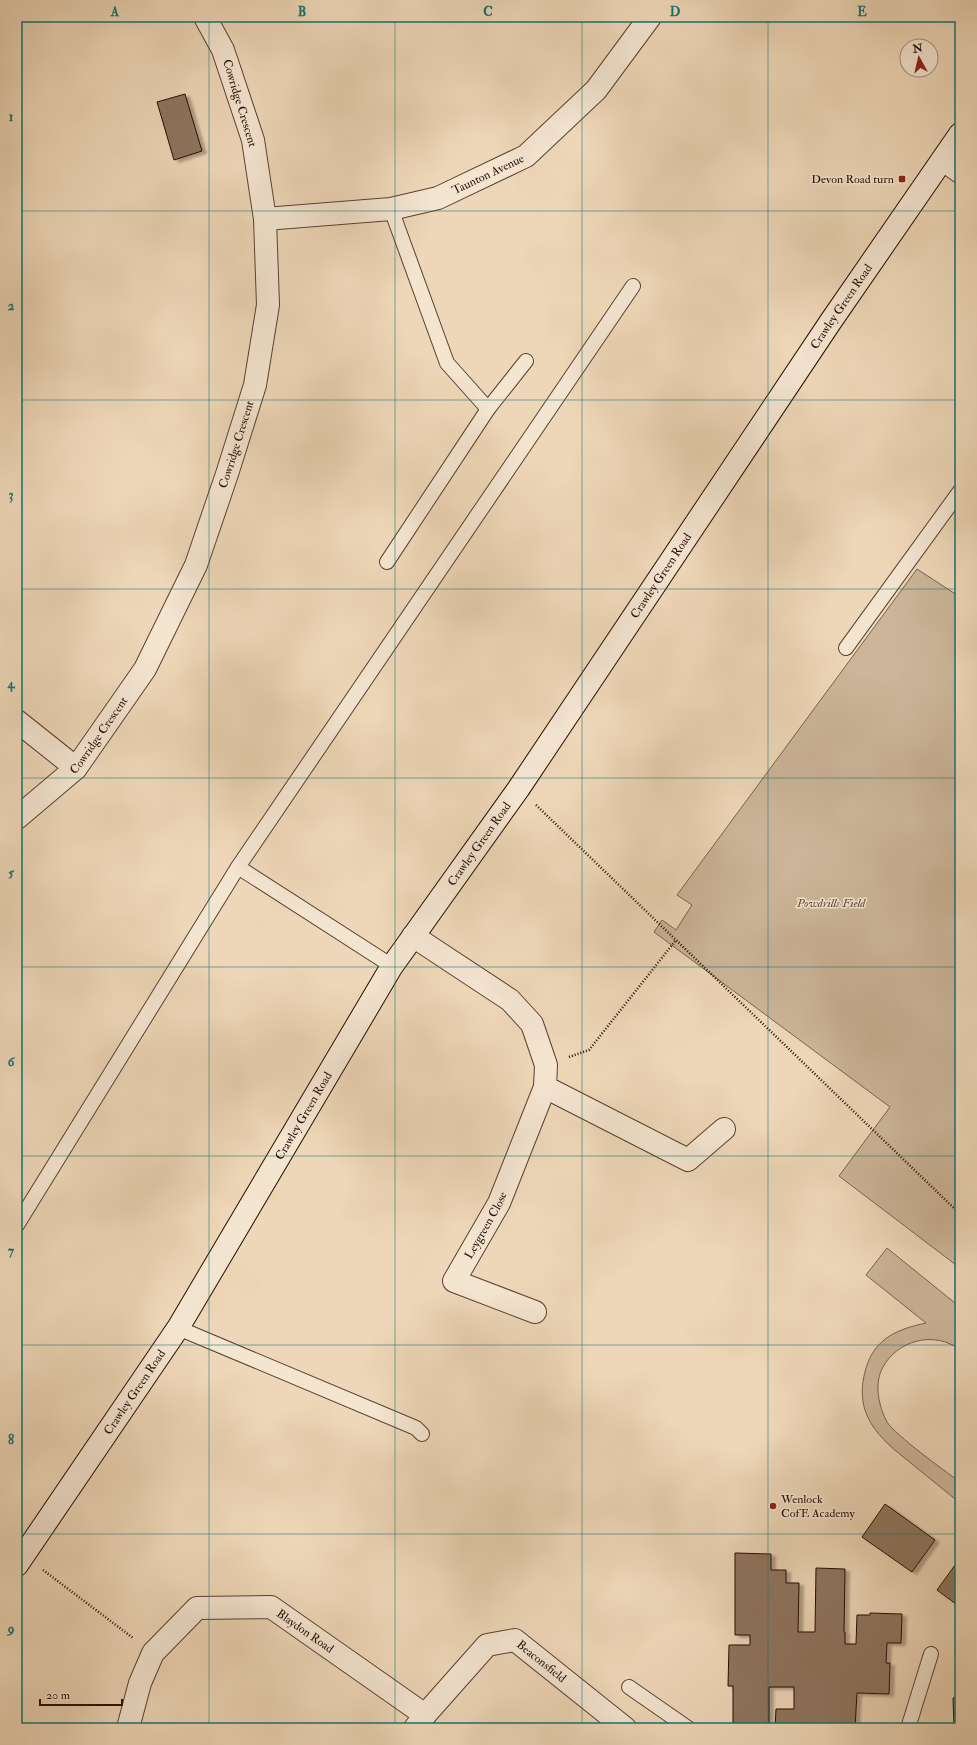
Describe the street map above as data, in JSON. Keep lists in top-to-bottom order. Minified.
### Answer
{"streets":{"street":["Cowridge Crescent","Taunton Avenue","Crawley Green Road","Leygreen Close","Blaydon Road","Beaconsfield"]},"crossings":[["Cowridge Crescent","Taunton Avenue"],["Crawley Green Road","Leygreen Close"],["Blaydon Road","Beaconsfield"]],"parks":["Powdrills Field"],"places":{"transit":["Devon Road turn"],"other":["Wenlock CofE Academy"]},"scale_bar":"20 m","north":"top","grid":{"columns":["A","B","C","D","E"],"rows":["1","2","3","4","5","6","7","8","9"]}}
